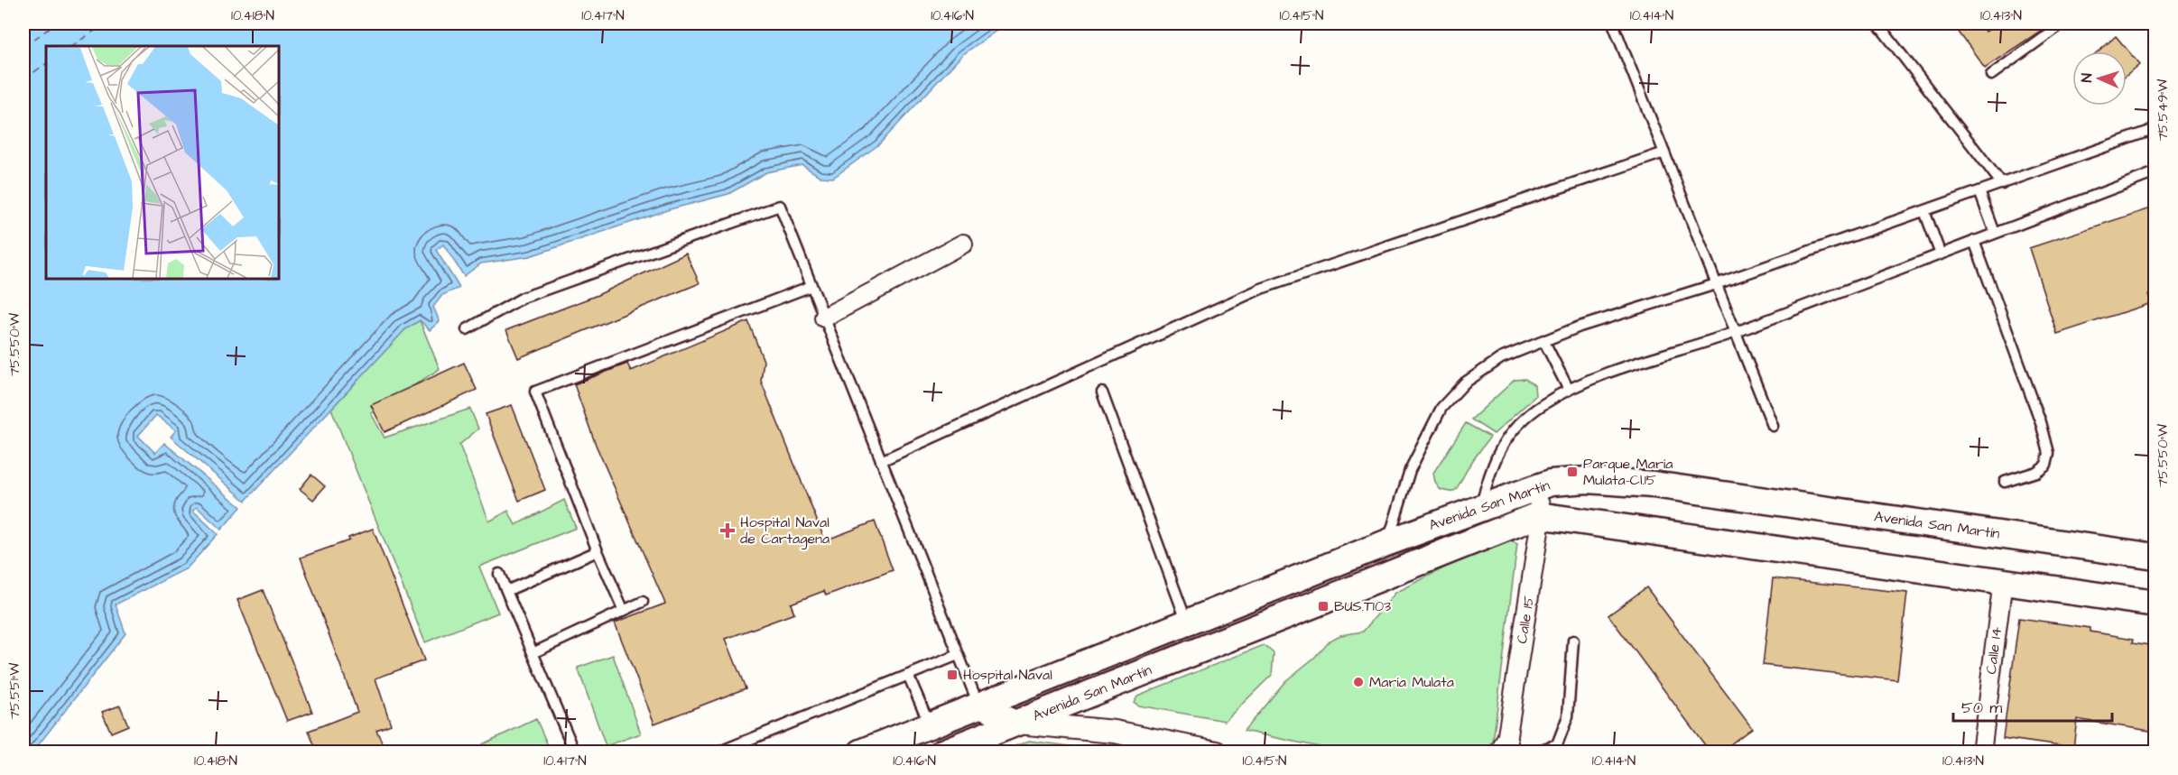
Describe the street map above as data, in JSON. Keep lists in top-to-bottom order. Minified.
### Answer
{"streets":{"main road":["Avenida San Martín"],"street":["Calle 15","Calle 14"]},"crossings":[["Avenida San Martín","Calle 15"],["Avenida San Martín","Calle 14"]],"places":{"transit":["Parque María Mulata-Cl.15","BUS.T103","Hospital Naval"],"health":["Hospital Naval de Cartagena"],"other":["María Mulata"]},"scale_bar":"50 m","north":"left","coordinates":["10.418°N","10.417°N","10.416°N","10.415°N","10.414°N","10.413°N","75.549°W","75.550°W","75.551°W"]}
